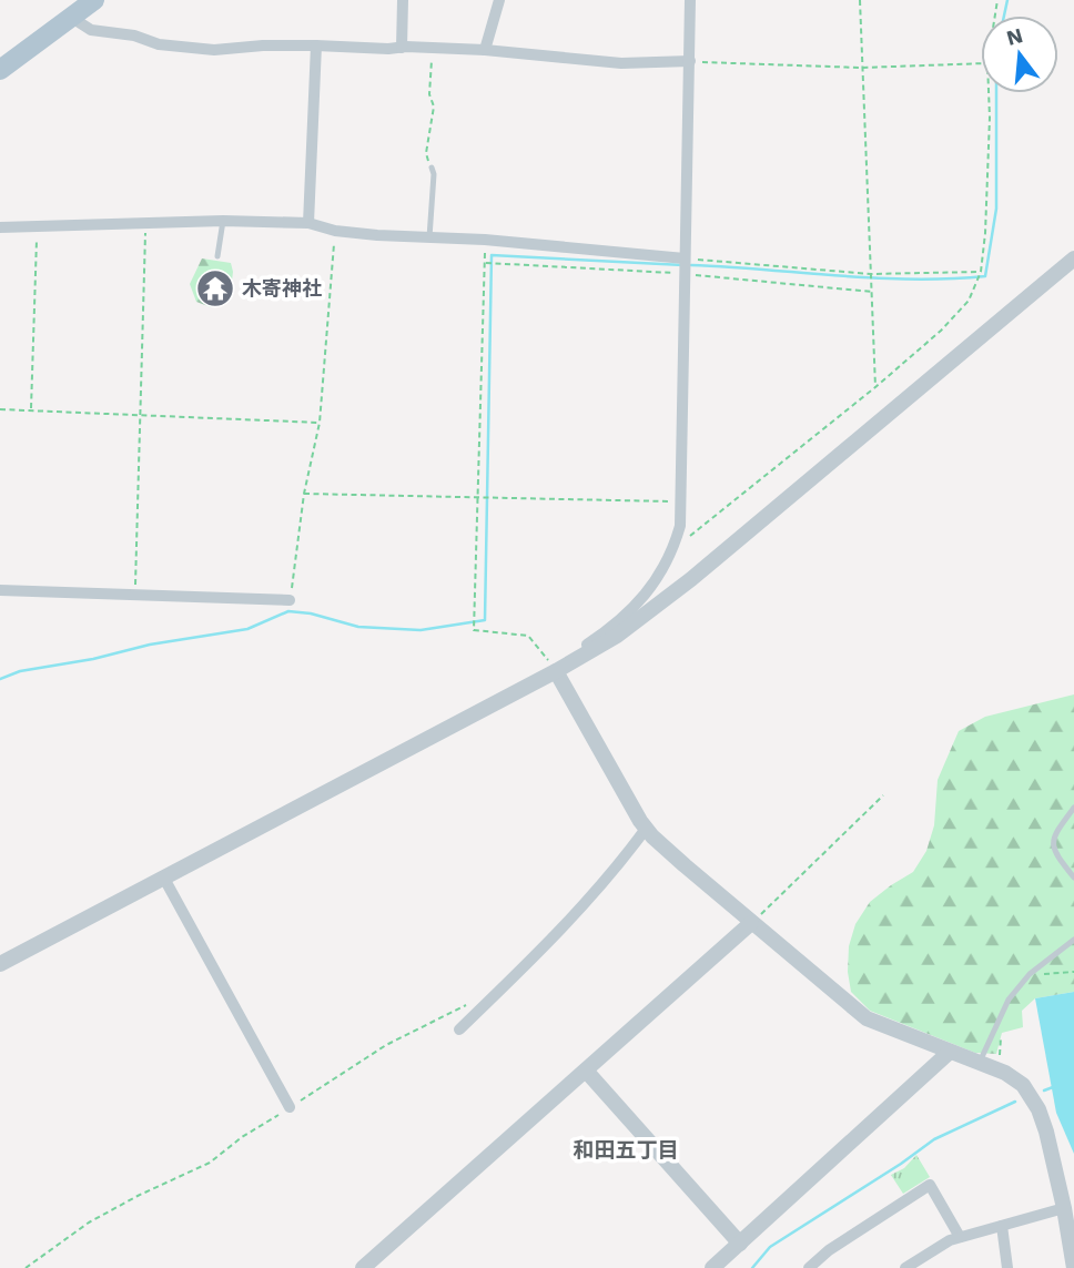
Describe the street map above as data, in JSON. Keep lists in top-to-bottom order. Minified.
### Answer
{"districts":["和田五丁目"],"places":{"temple":["木寄神社"]},"north":"top"}
